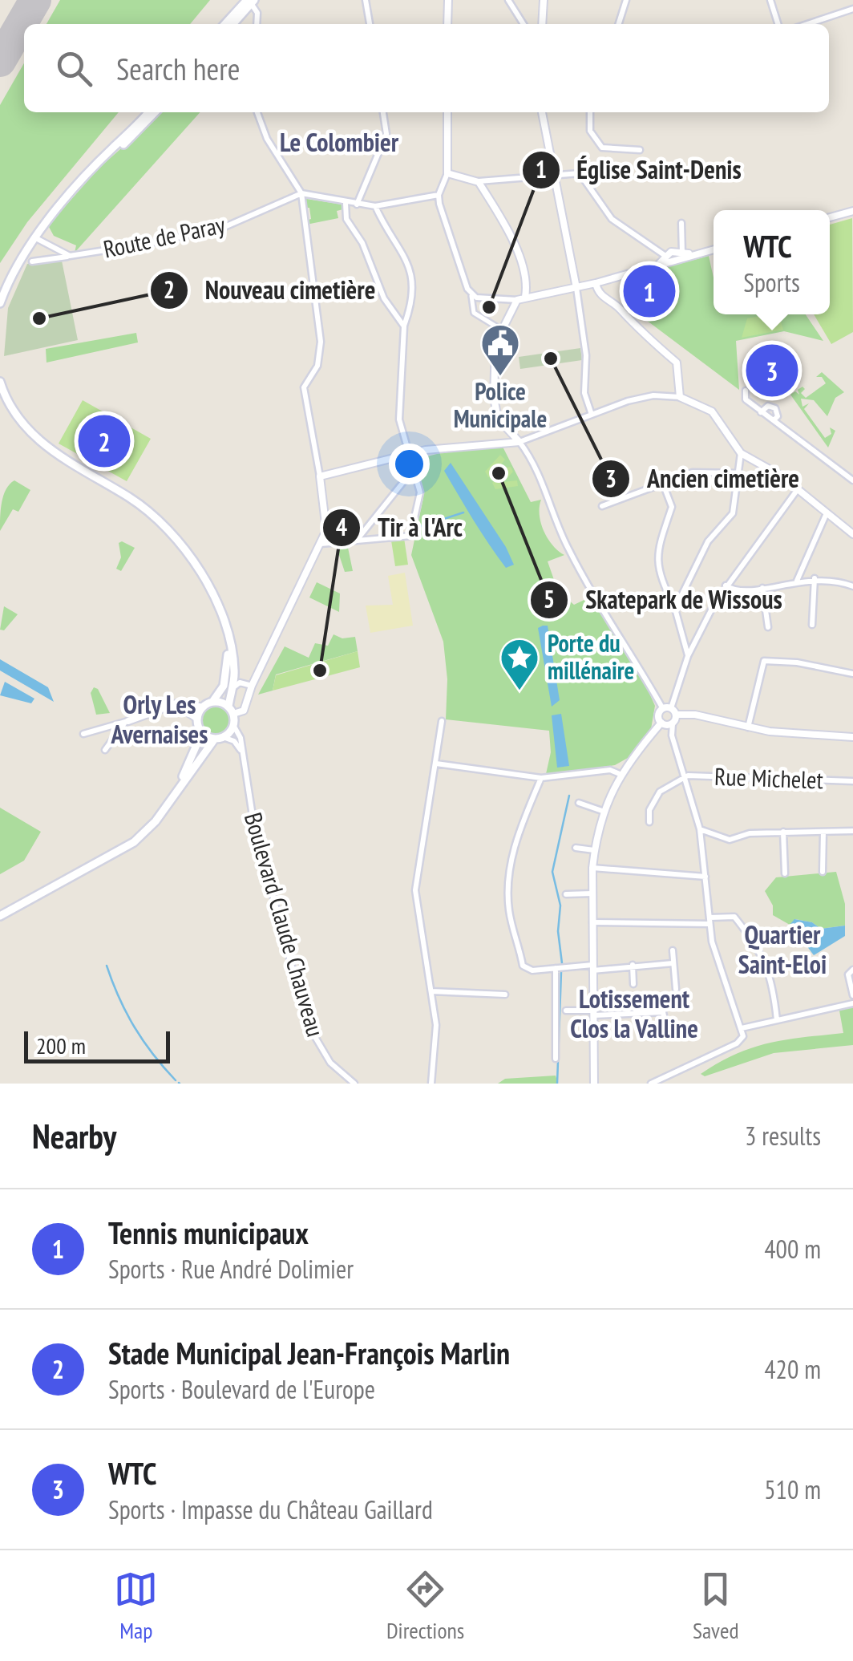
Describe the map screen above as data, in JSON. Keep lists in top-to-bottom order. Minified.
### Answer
{"streets":{"street":["Route de Paray","Rue Michelet","Boulevard Claude Chauveau"]},"districts":["Le Colombier","Orly Les Avernaises","Quartier Saint-Eloi","Lotissement Clos la Valline"],"places":{"other":["Église Saint-Denis","Nouveau cimetière","Ancien cimetière","Skatepark de Wissous","Tir à l'Arc"],"public building":["Police Municipale"],"place":["Porte du millénaire"]},"scale_bar":"200 m","page":{"search":"Search here","popup":["WTC","Sports"],"pins":["1","3","2"],"scale":"200 m","heading":["Nearby","3 results"],"list":[{"mark":"1","name":"Tennis municipaux","note":"Sports · Rue André Dolimier","value":"400 m"},{"mark":"2","name":"Stade Municipal Jean-François Marlin","note":"Sports · Boulevard de l'Europe","value":"420 m"},{"mark":"3","name":"WTC","note":"Sports · Impasse du Château Gaillard","value":"510 m"}],"nav":["Map","Directions","Saved"]}}
